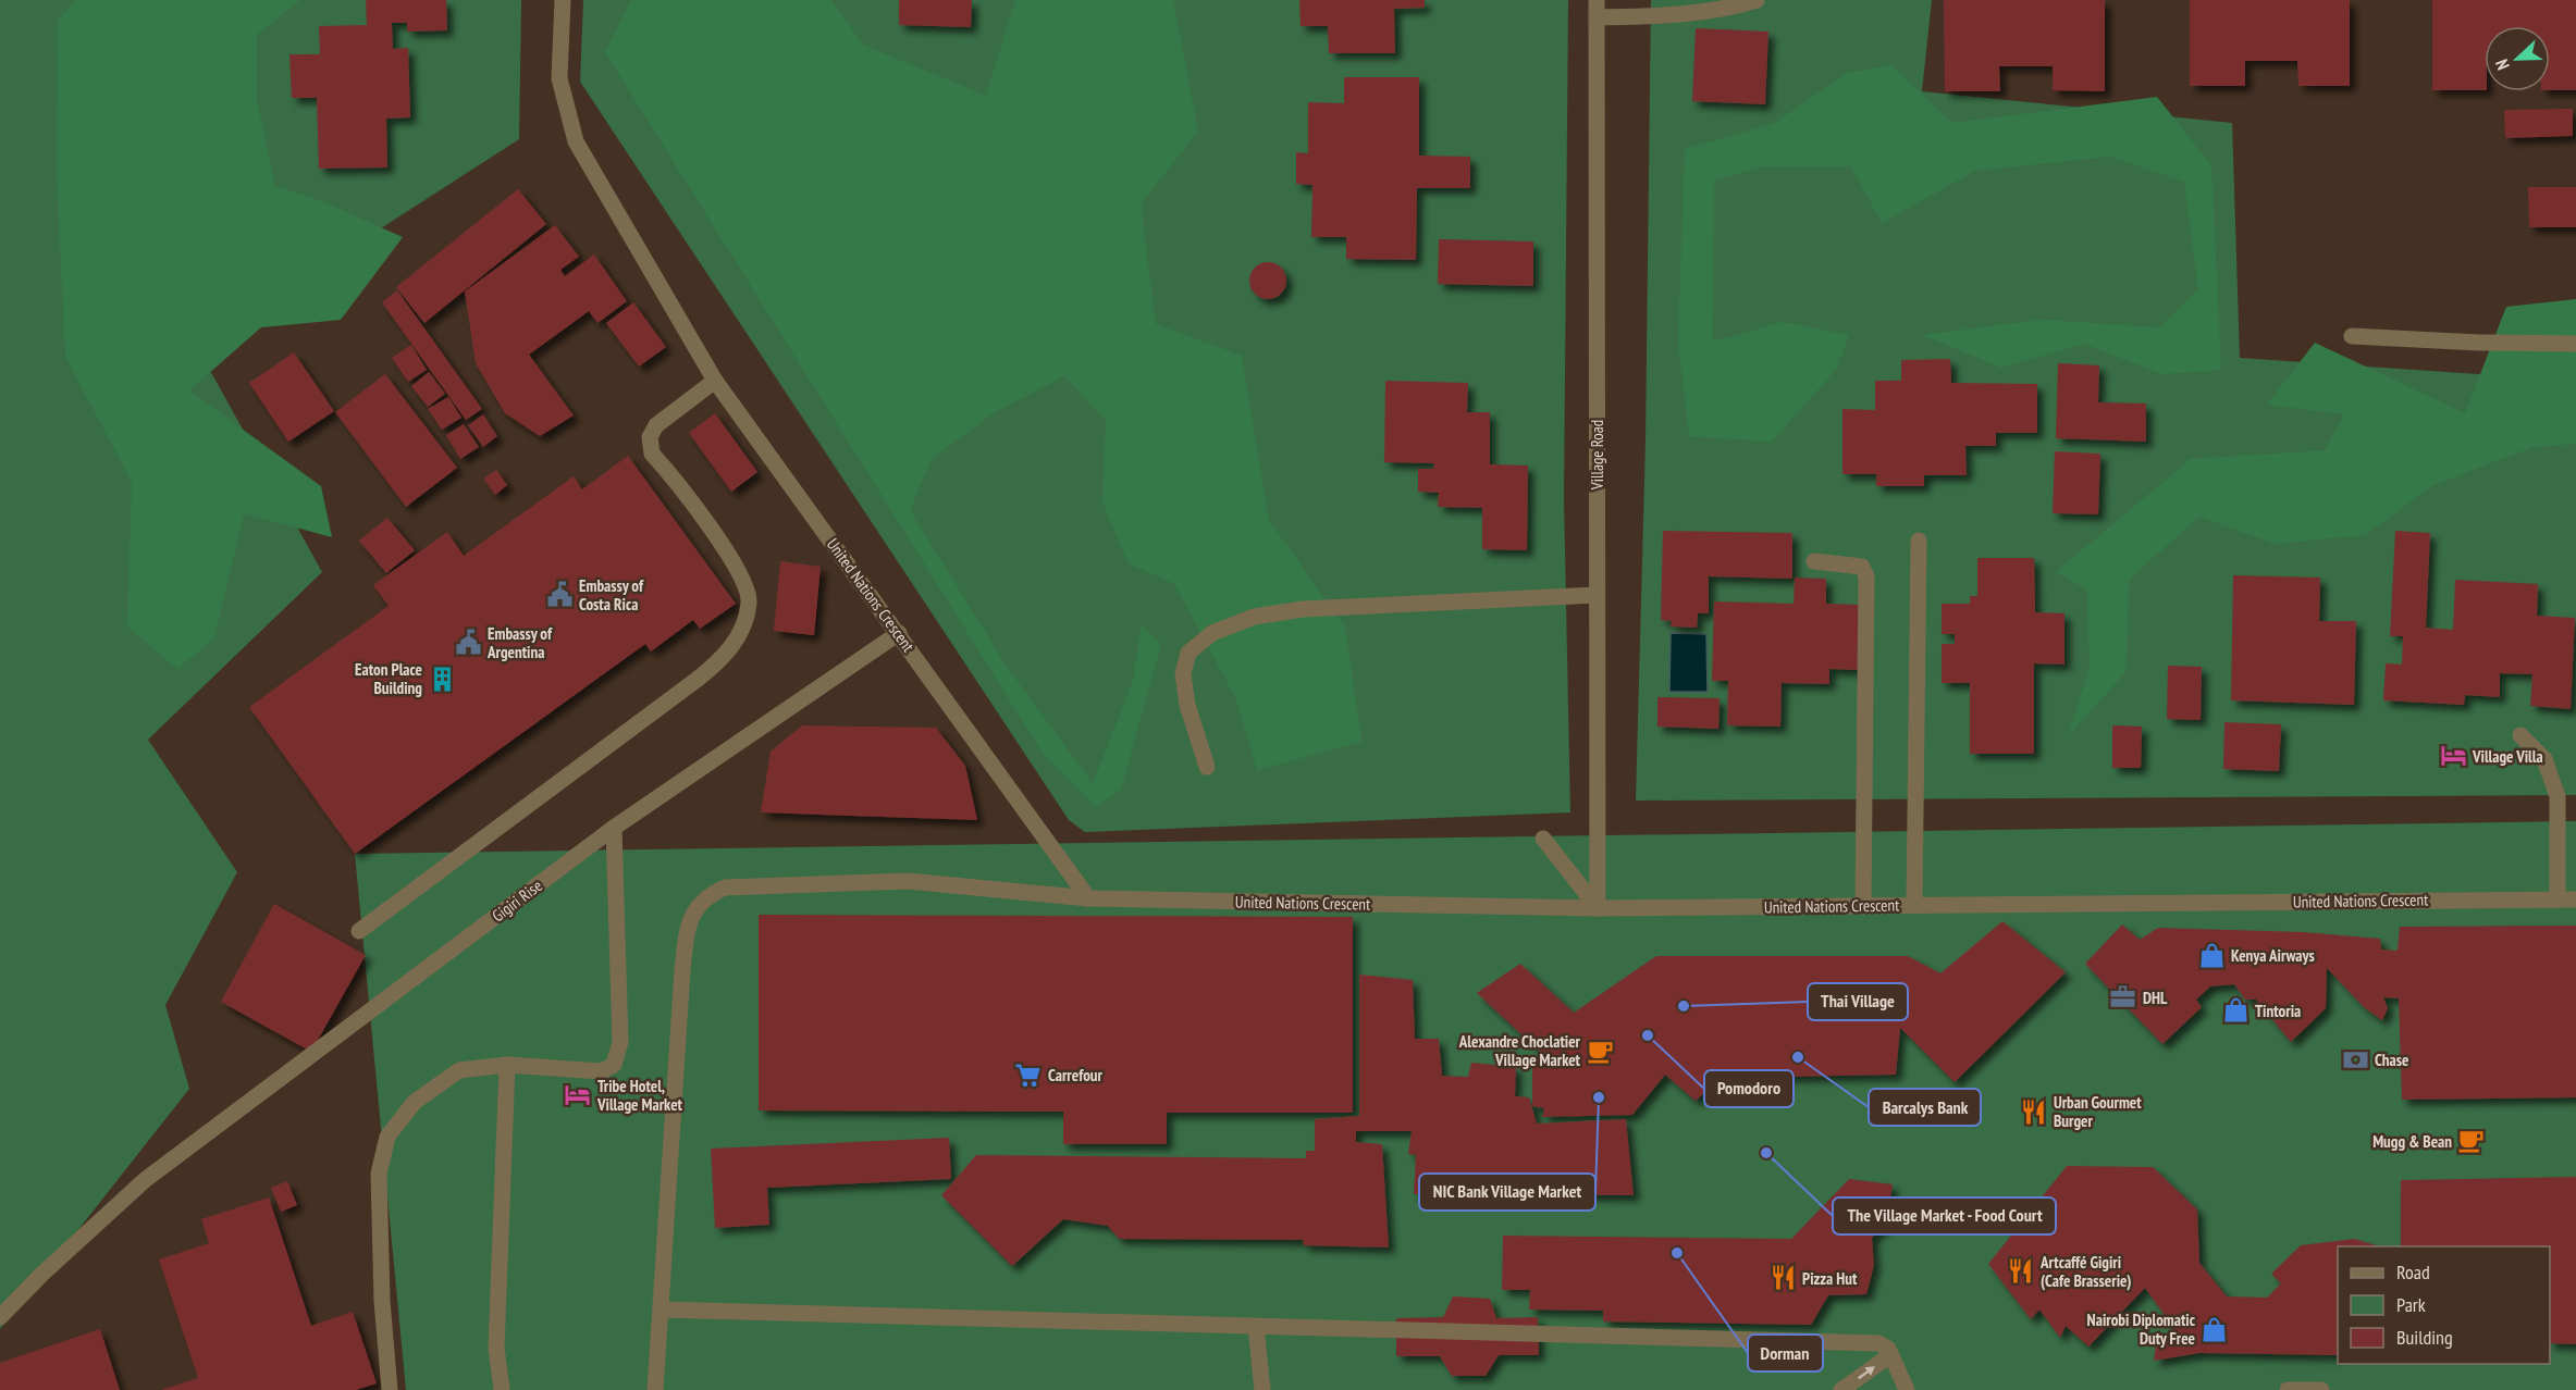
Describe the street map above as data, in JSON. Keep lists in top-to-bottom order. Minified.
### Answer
{"streets":{"street":["Village Road","United Nations Crescent","Gigiri Rise"]},"crossings":[["Village Road","United Nations Crescent"],["United Nations Crescent","Gigiri Rise"]],"places":{"public building":["Embassy of Costa Rica","Embassy of Argentina"],"building":["Eaton Place Building"],"hotel":["Village Villa","Tribe Hotel, Village Market"],"shop":["Kenya Airways","Tintoria","Nairobi Diplomatic Duty Free"],"office":["DHL"],"other":["Thai Village","Pomodoro","Barcalys Bank","NIC Bank Village Market","The Village Market - Food Court","Dorman"],"cafe":["Alexandre Choclatier Village Market","Mugg & Bean"],"bank":["Chase"],"supermarket":["Carrefour"],"restaurant":["Urban Gourmet Burger","Artcaffé Gigiri (Cafe Brasserie)","Pizza Hut"]},"legend":["Road","Park","Building"],"north":"left"}
